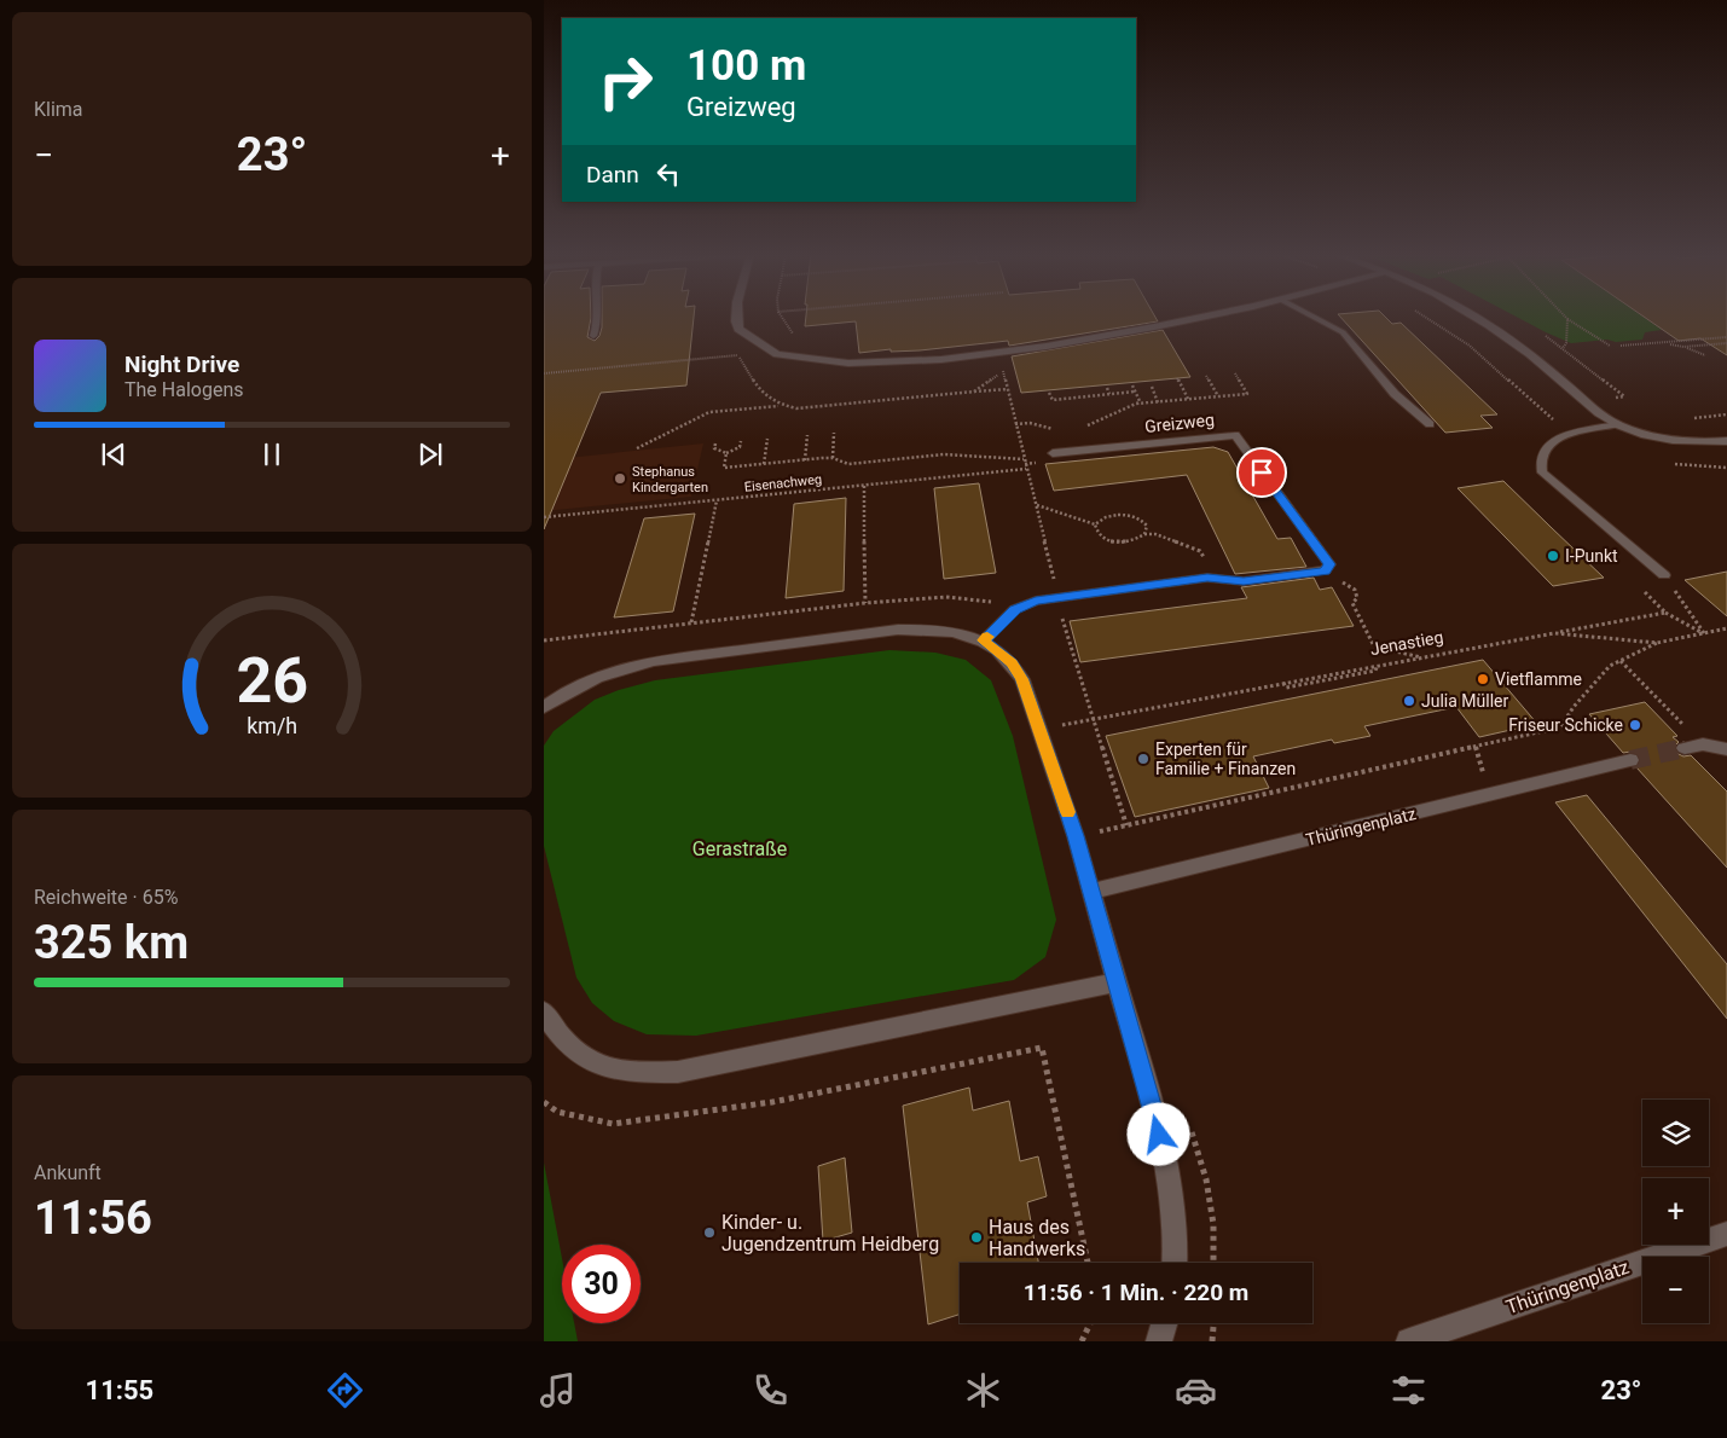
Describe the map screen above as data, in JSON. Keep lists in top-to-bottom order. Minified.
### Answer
{"streets":{"street":["Thüringenplatz"],"lane":["Greizweg"],"path":["Eisenachweg","Jenastieg"]},"parks":["Gerastraße"],"places":["Stephanus Kindergarten","I-Punkt","Vietflamme","Julia Müller","Friseur Schicke","Experten für Familie + Finanzen","Kinder- u. Jugendzentrum Heidberg","Haus des Handwerks"],"page":{"tile":["Klima",["Reichweite · 65%","325 km"],["Ankunft","11:56"]],"turn":["100 m","Greizweg"],"heat":["−","23°","+"],"then":"Dann","song":["Night Drive","The Halogens"],"map_buttons":["+","−"],"limit":"30","trip":"11:56 · 1 Min. · 220 m","tabs":["11:55","23°"],"gauge":["26","km/h"]}}
